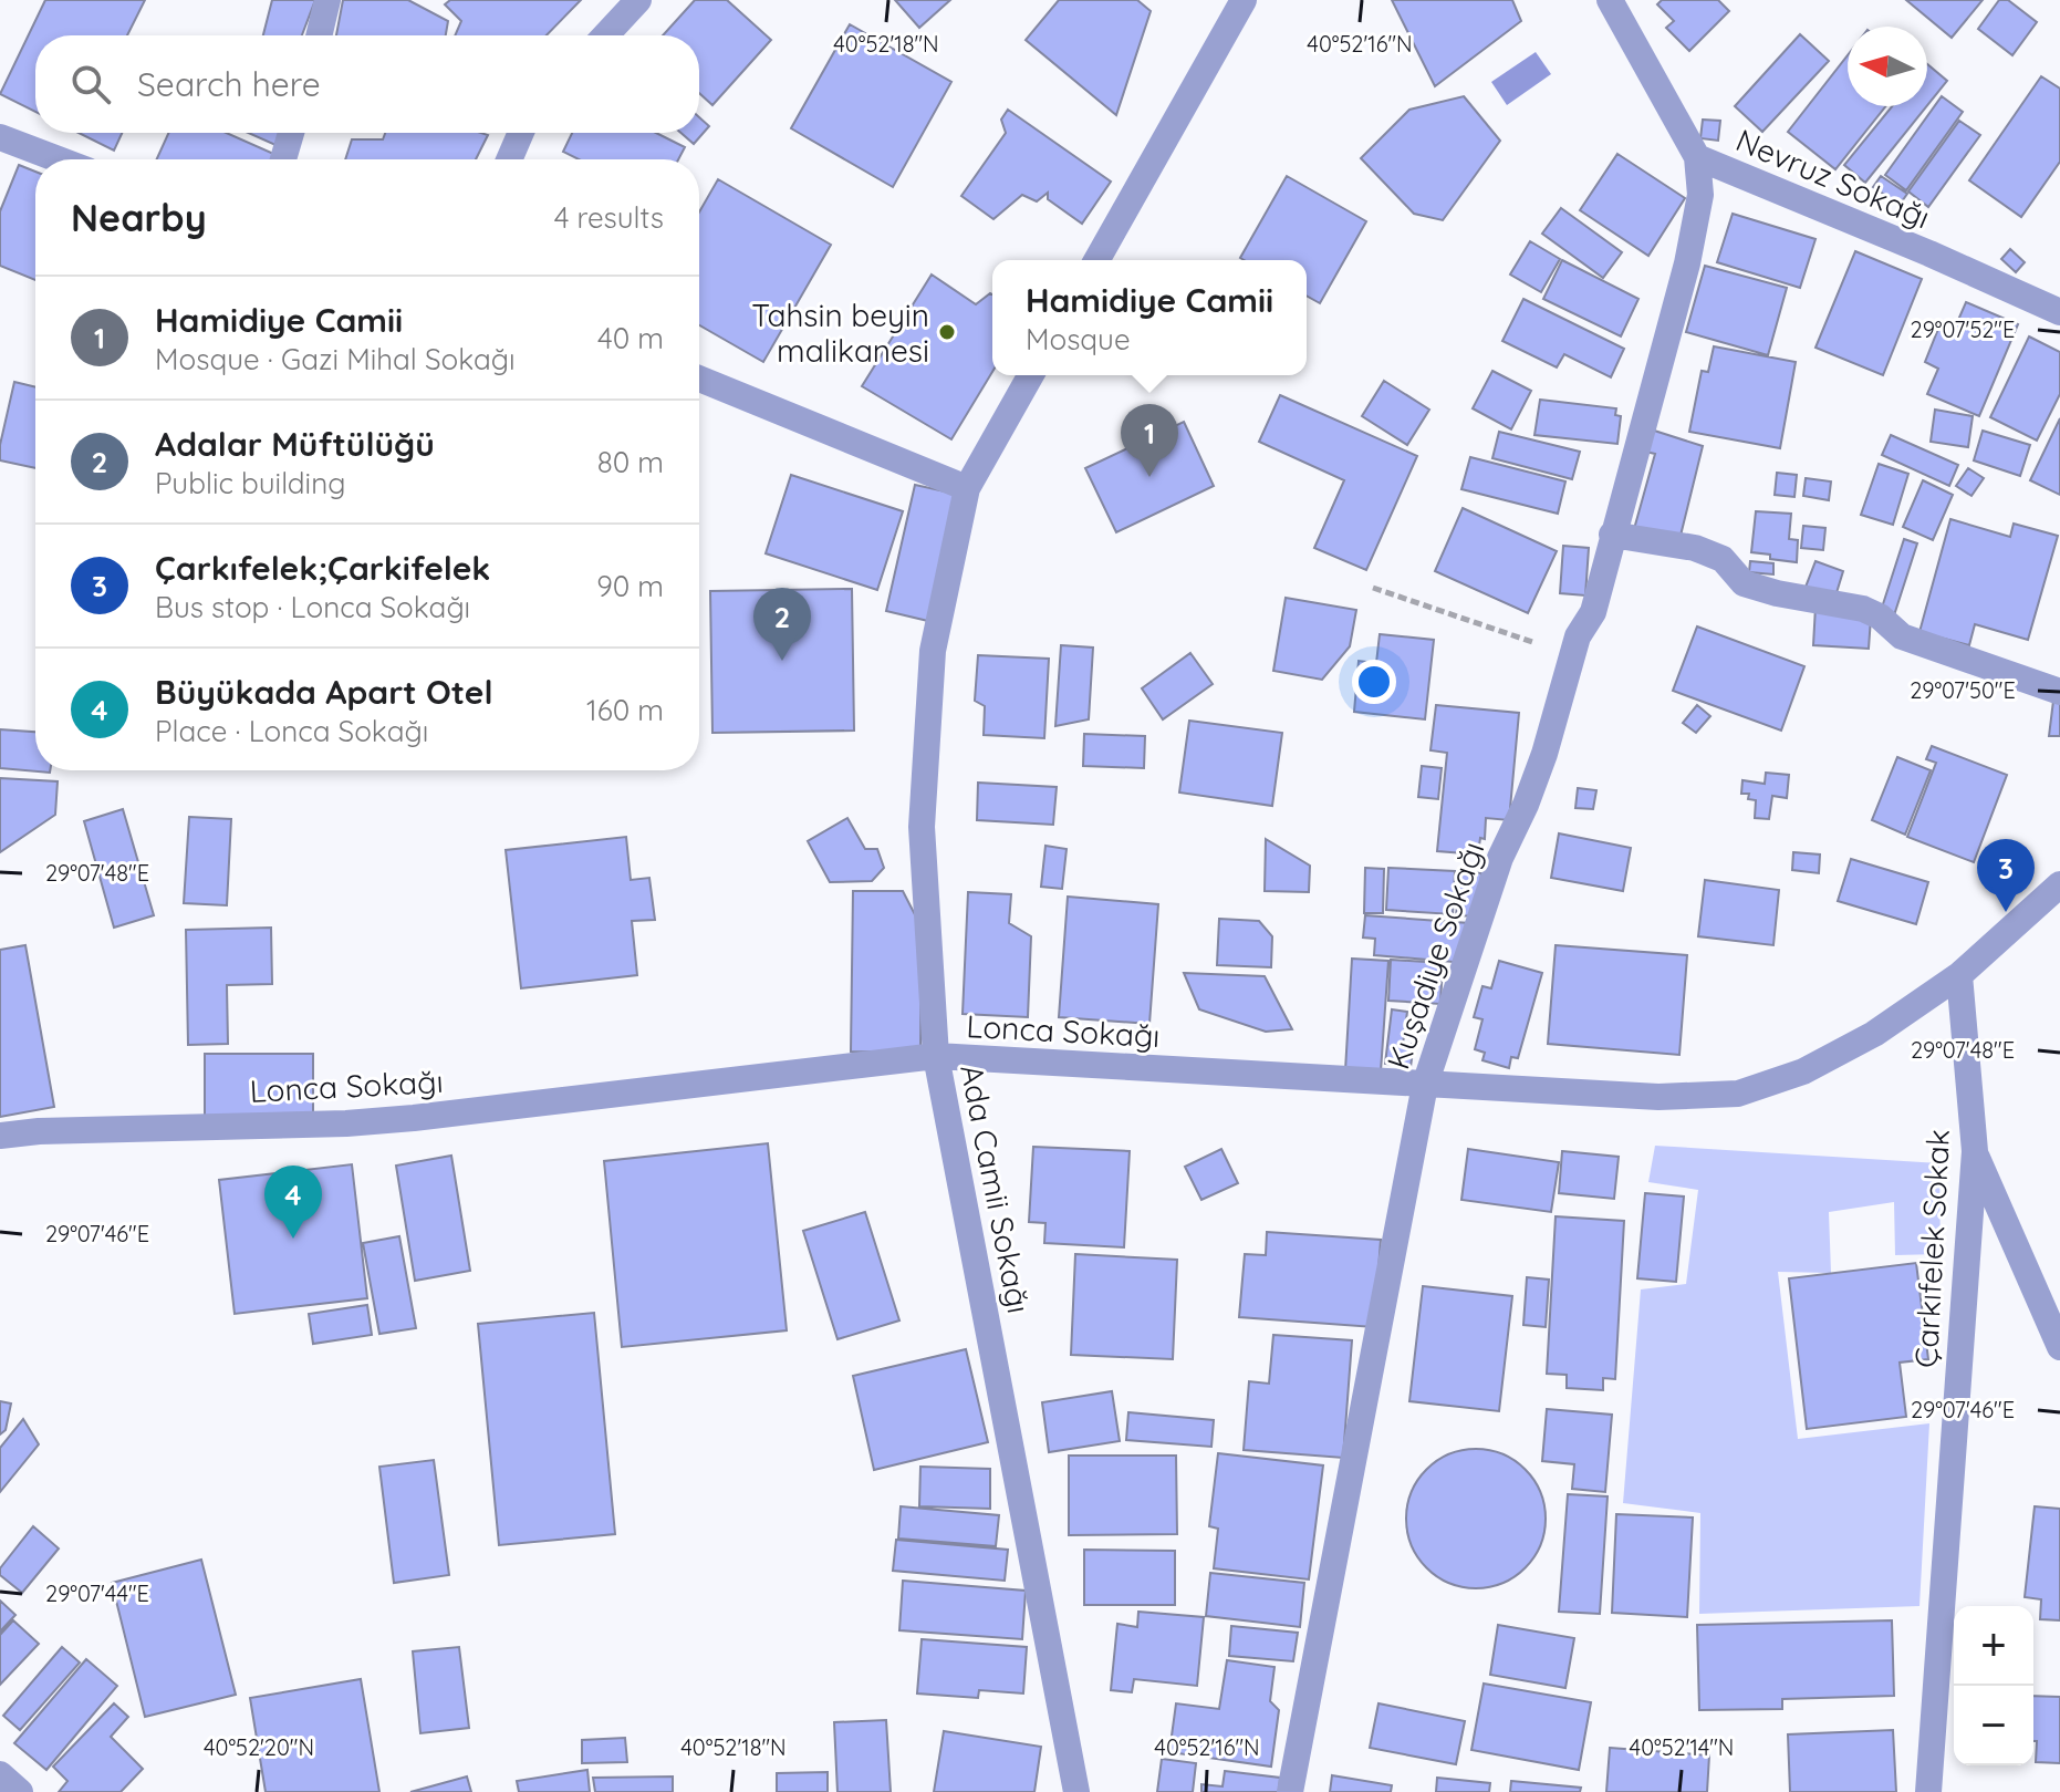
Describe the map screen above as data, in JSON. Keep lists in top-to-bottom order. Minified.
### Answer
{"streets":{"street":["Nevruz Sokağı","Kuşadiye Sokağı","Lonca Sokağı","Ada Camii Sokağı","Çarkıfelek Sokak"]},"crossings":[["Nevruz Sokağı","Kuşadiye Sokağı"],["Kuşadiye Sokağı","Lonca Sokağı"],["Lonca Sokağı","Ada Camii Sokağı"],["Lonca Sokağı","Çarkıfelek Sokak"]],"places":["Tahsin beyin malikanesi"],"north":"left","page":{"search":"Search here","heading":["Nearby","4 results"],"popup":["Hamidiye Camii","Mosque"],"list":[{"mark":"1","name":"Hamidiye Camii","note":"Mosque · Gazi Mihal Sokağı","value":"40 m"},{"mark":"2","name":"Adalar Müftülüğü","note":"Public building","value":"80 m"},{"mark":"3","name":"Çarkıfelek;Çarkifelek","note":"Bus stop · Lonca Sokağı","value":"90 m"},{"mark":"4","name":"Büyükada Apart Otel","note":"Place · Lonca Sokağı","value":"160 m"}],"pins":["1","2","3","4"],"map_buttons":["+","−"]},"coordinates":["40°52'18\"N","40°52'16\"N","29°07'52\"E","29°07'50\"E","29°07'48\"E","29°07'46\"E","29°07'44\"E","40°52'20\"N","40°52'14\"N"]}
